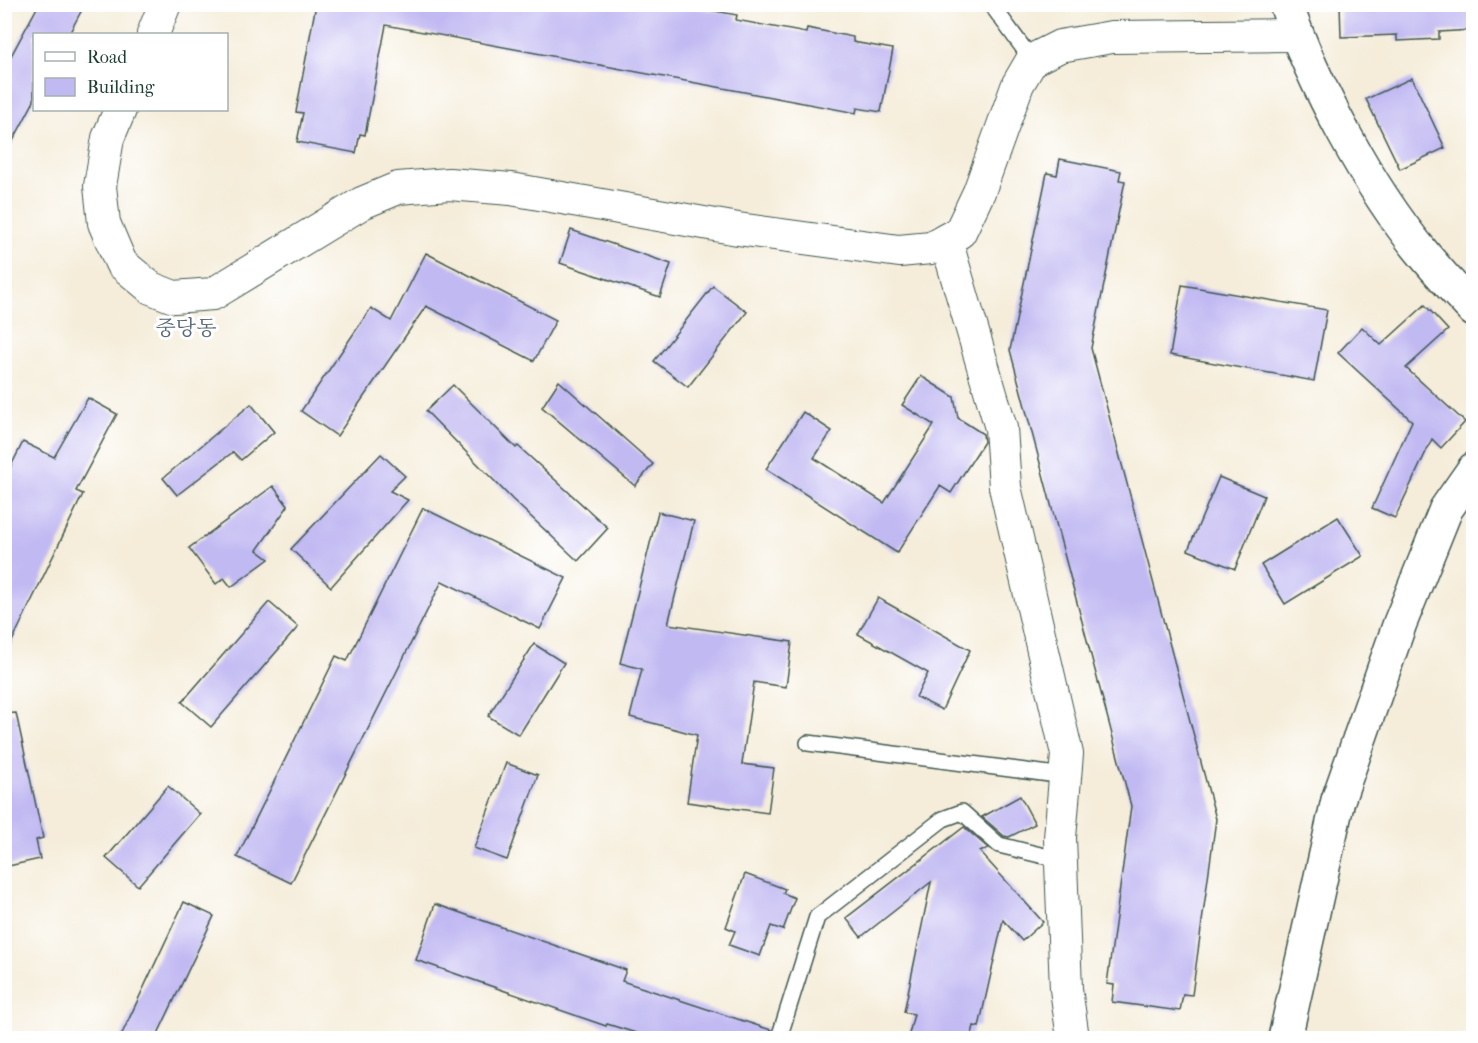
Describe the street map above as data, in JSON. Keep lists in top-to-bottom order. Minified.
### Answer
{"districts":["중당동"],"legend":["Road","Building"]}
